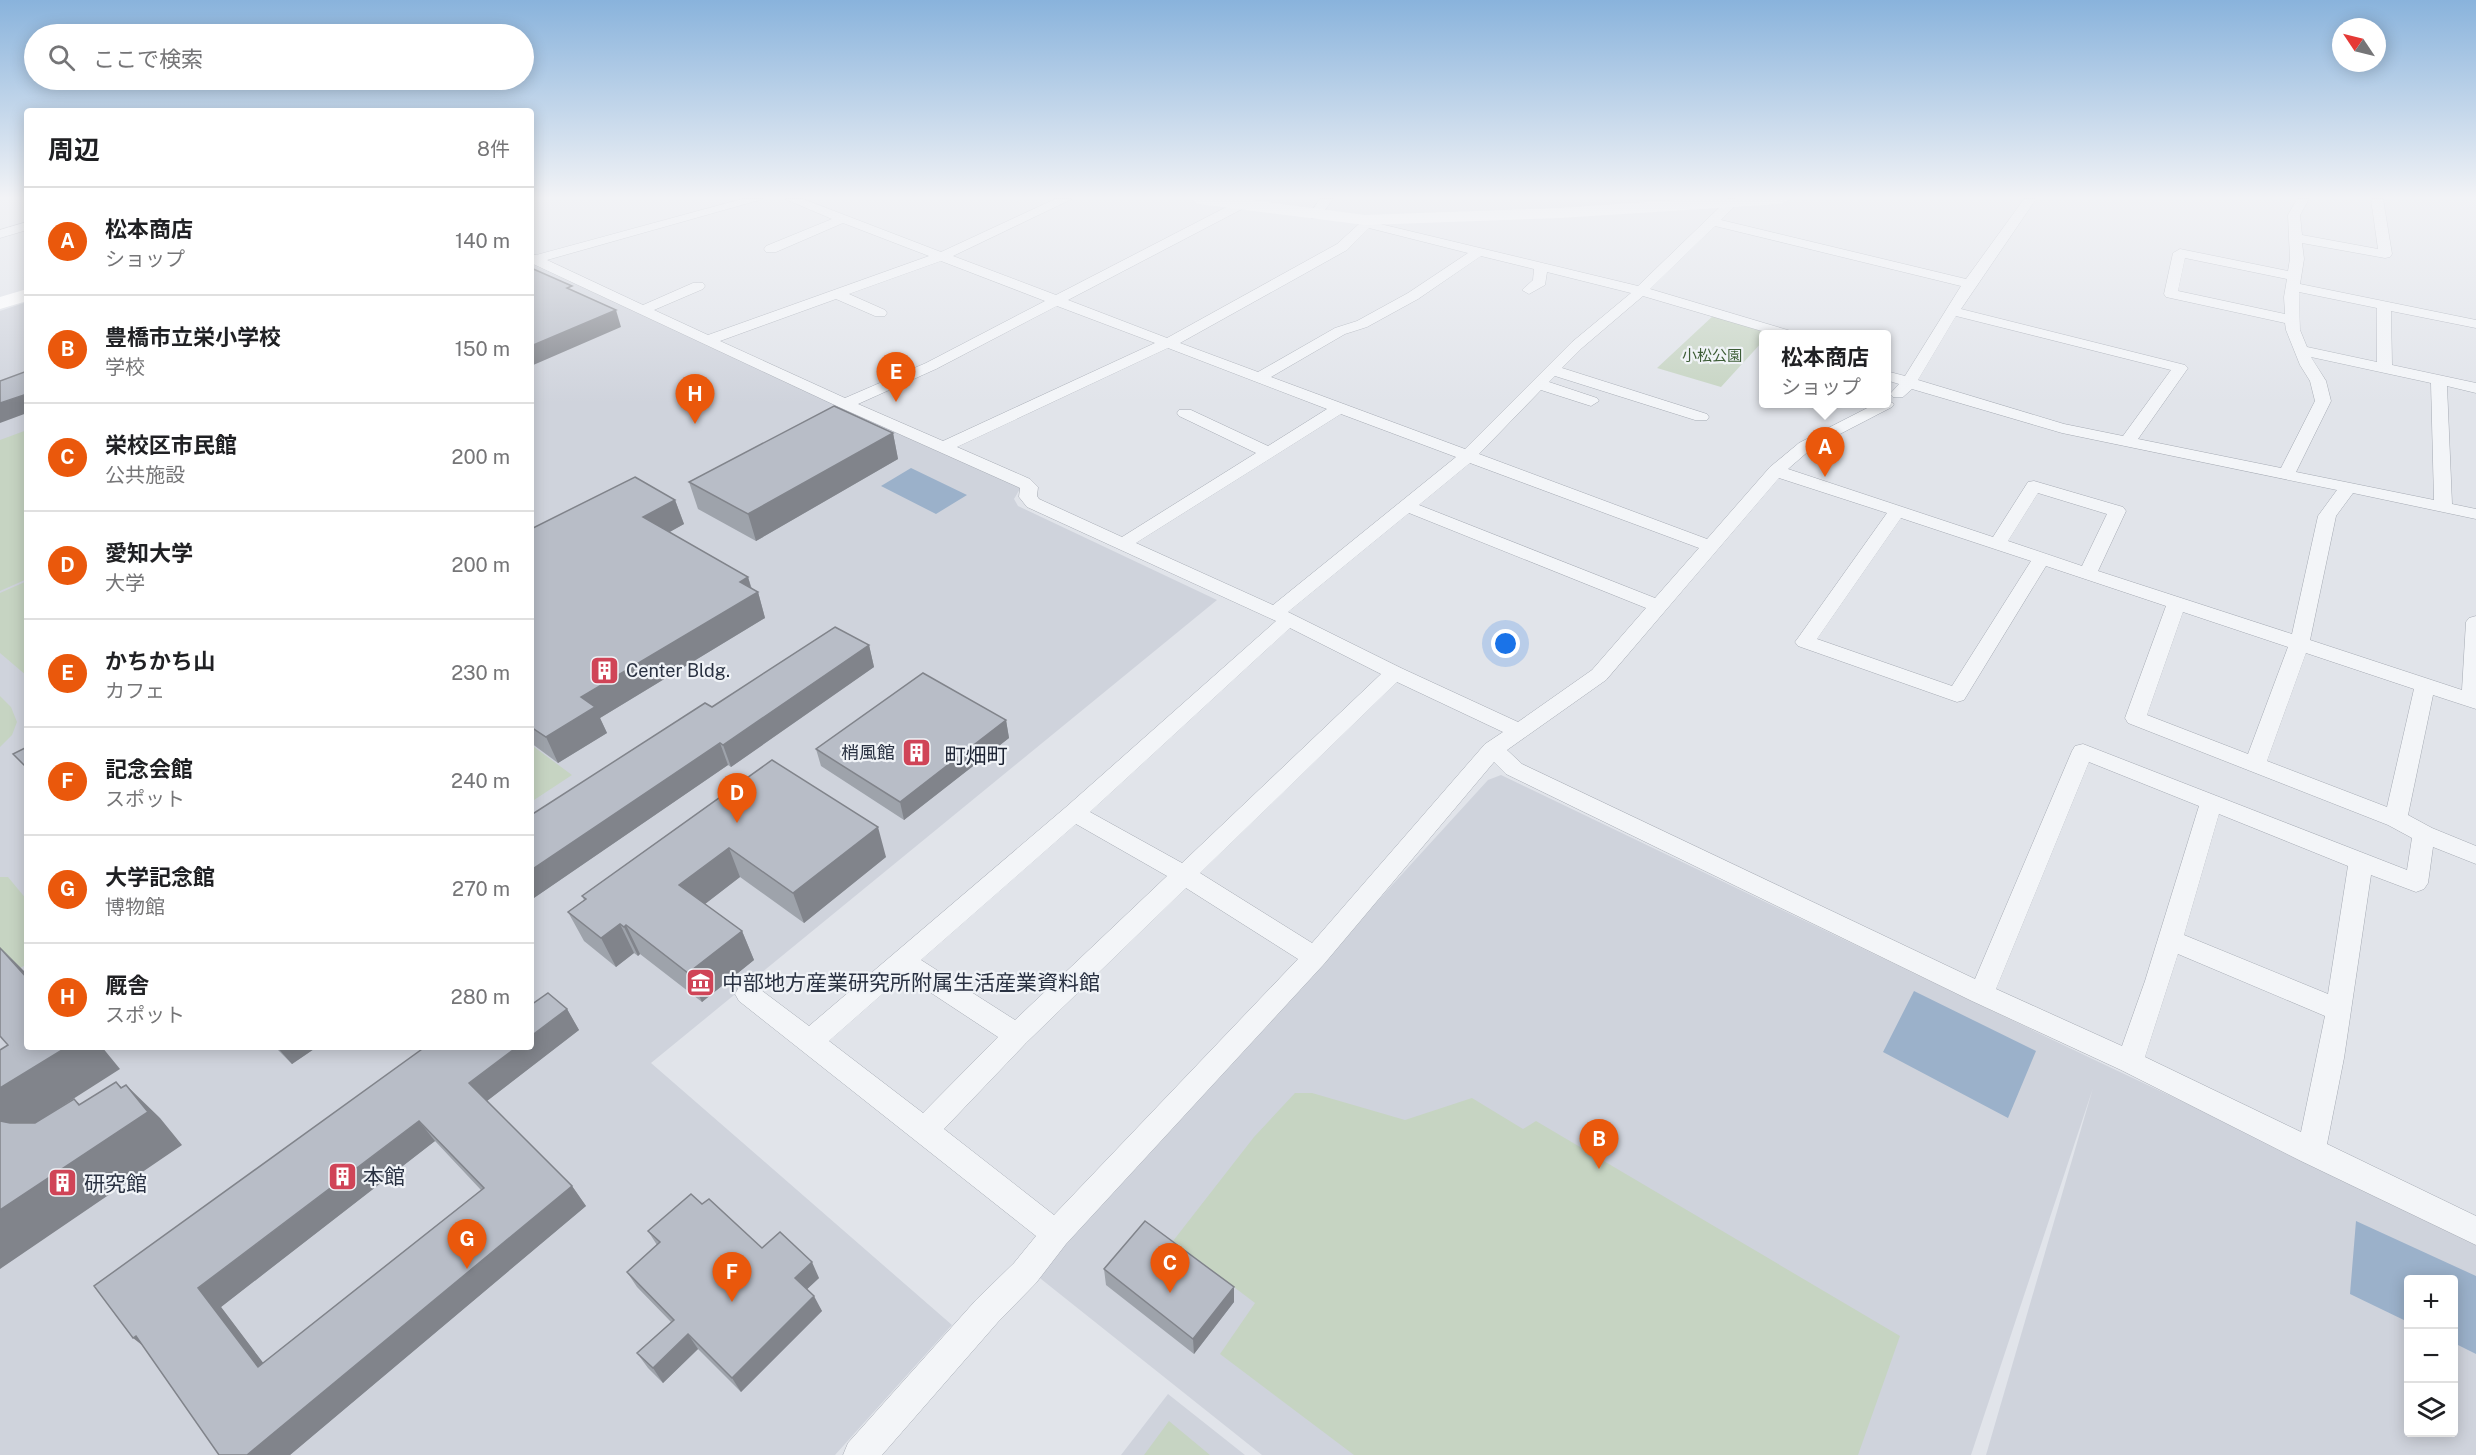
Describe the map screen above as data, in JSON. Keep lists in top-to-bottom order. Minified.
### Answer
{"districts":["町畑町"],"parks":["小松公園"],"places":{"building":["Center Bldg.","梢風館","本館","研究館"],"museum":["中部地方産業研究所附属生活産業資料館"]},"north":"top left","page":{"search":"ここで検索","heading":["周辺","8件"],"list":[{"mark":"A","name":"松本商店","note":"ショップ","value":"140 m"},{"mark":"B","name":"豊橋市立栄小学校","note":"学校","value":"150 m"},{"mark":"C","name":"栄校区市民館","note":"公共施設","value":"200 m"},{"mark":"D","name":"愛知大学","note":"大学","value":"200 m"},{"mark":"E","name":"かちかち山","note":"カフェ","value":"230 m"},{"mark":"F","name":"記念会館","note":"スポット","value":"240 m"},{"mark":"G","name":"大学記念館","note":"博物館","value":"270 m"},{"mark":"H","name":"厩舎","note":"スポット","value":"280 m"}],"popup":["松本商店","ショップ"],"pins":["E","H","A","D","B","G","C","F"],"map_buttons":["+","−"]}}
